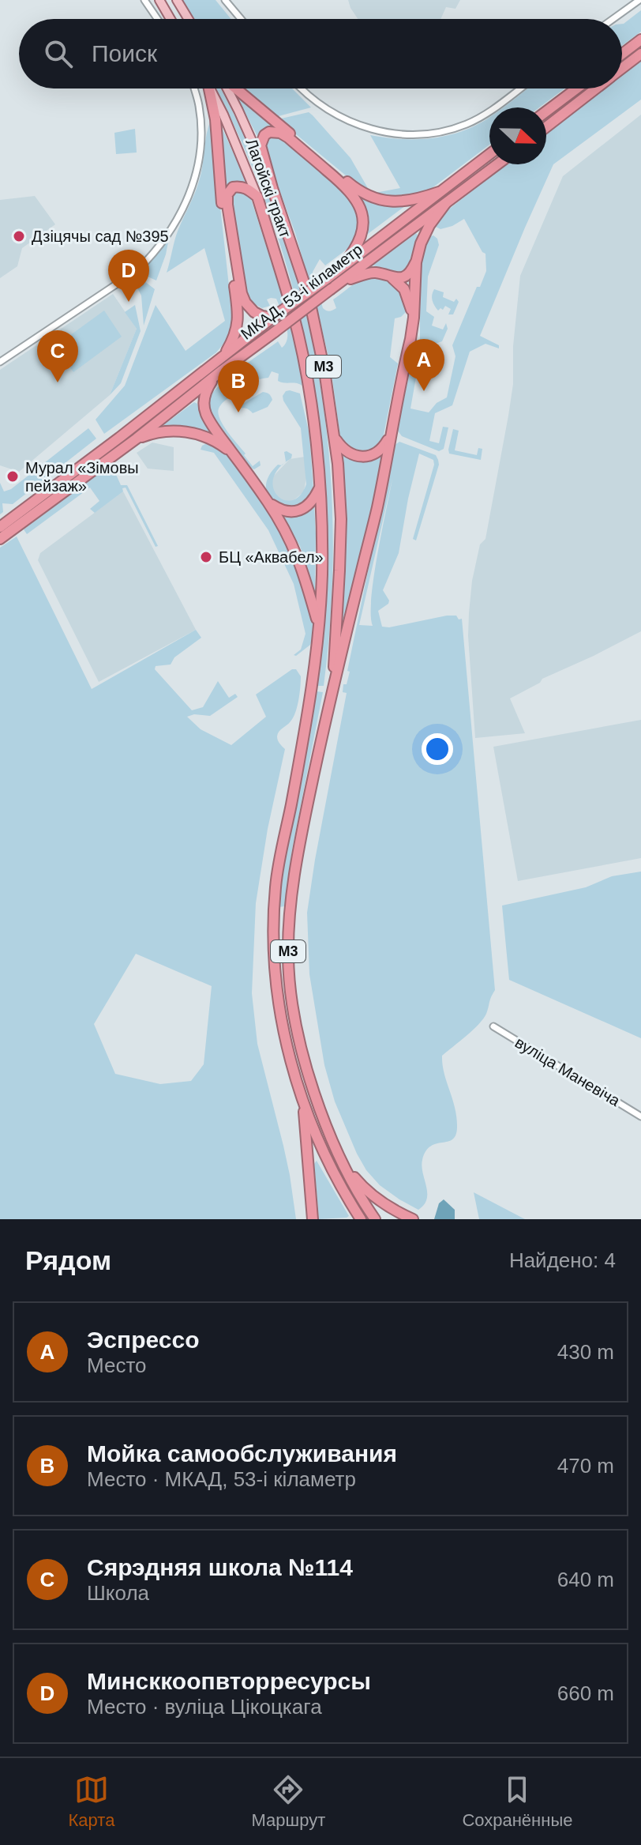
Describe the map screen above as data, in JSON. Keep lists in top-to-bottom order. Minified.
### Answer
{"streets":{"highway":["Лагойскі тракт","МКАД, 53-і кіламетр","М3"],"street":["вуліца Маневіча"]},"crossings":[["Лагойскі тракт","М3"]],"places":["Дзіцячы сад №395","Мурал «Зімовы пейзаж»","БЦ «Аквабел»"],"north":"right","page":{"search":"Поиск","pins":["D","C","A","B"],"heading":["Рядом","Найдено: 4"],"list":[{"mark":"A","name":"Эспрессо","note":"Место","value":"430 m"},{"mark":"B","name":"Мойка самообслуживания","note":"Место · МКАД, 53-і кіламетр","value":"470 m"},{"mark":"C","name":"Сярэдняя школа №114","note":"Школа","value":"640 m"},{"mark":"D","name":"Минсккоопвторресурсы","note":"Место · вуліца Цікоцкага","value":"660 m"}],"nav":["Карта","Маршрут","Сохранённые"]}}
